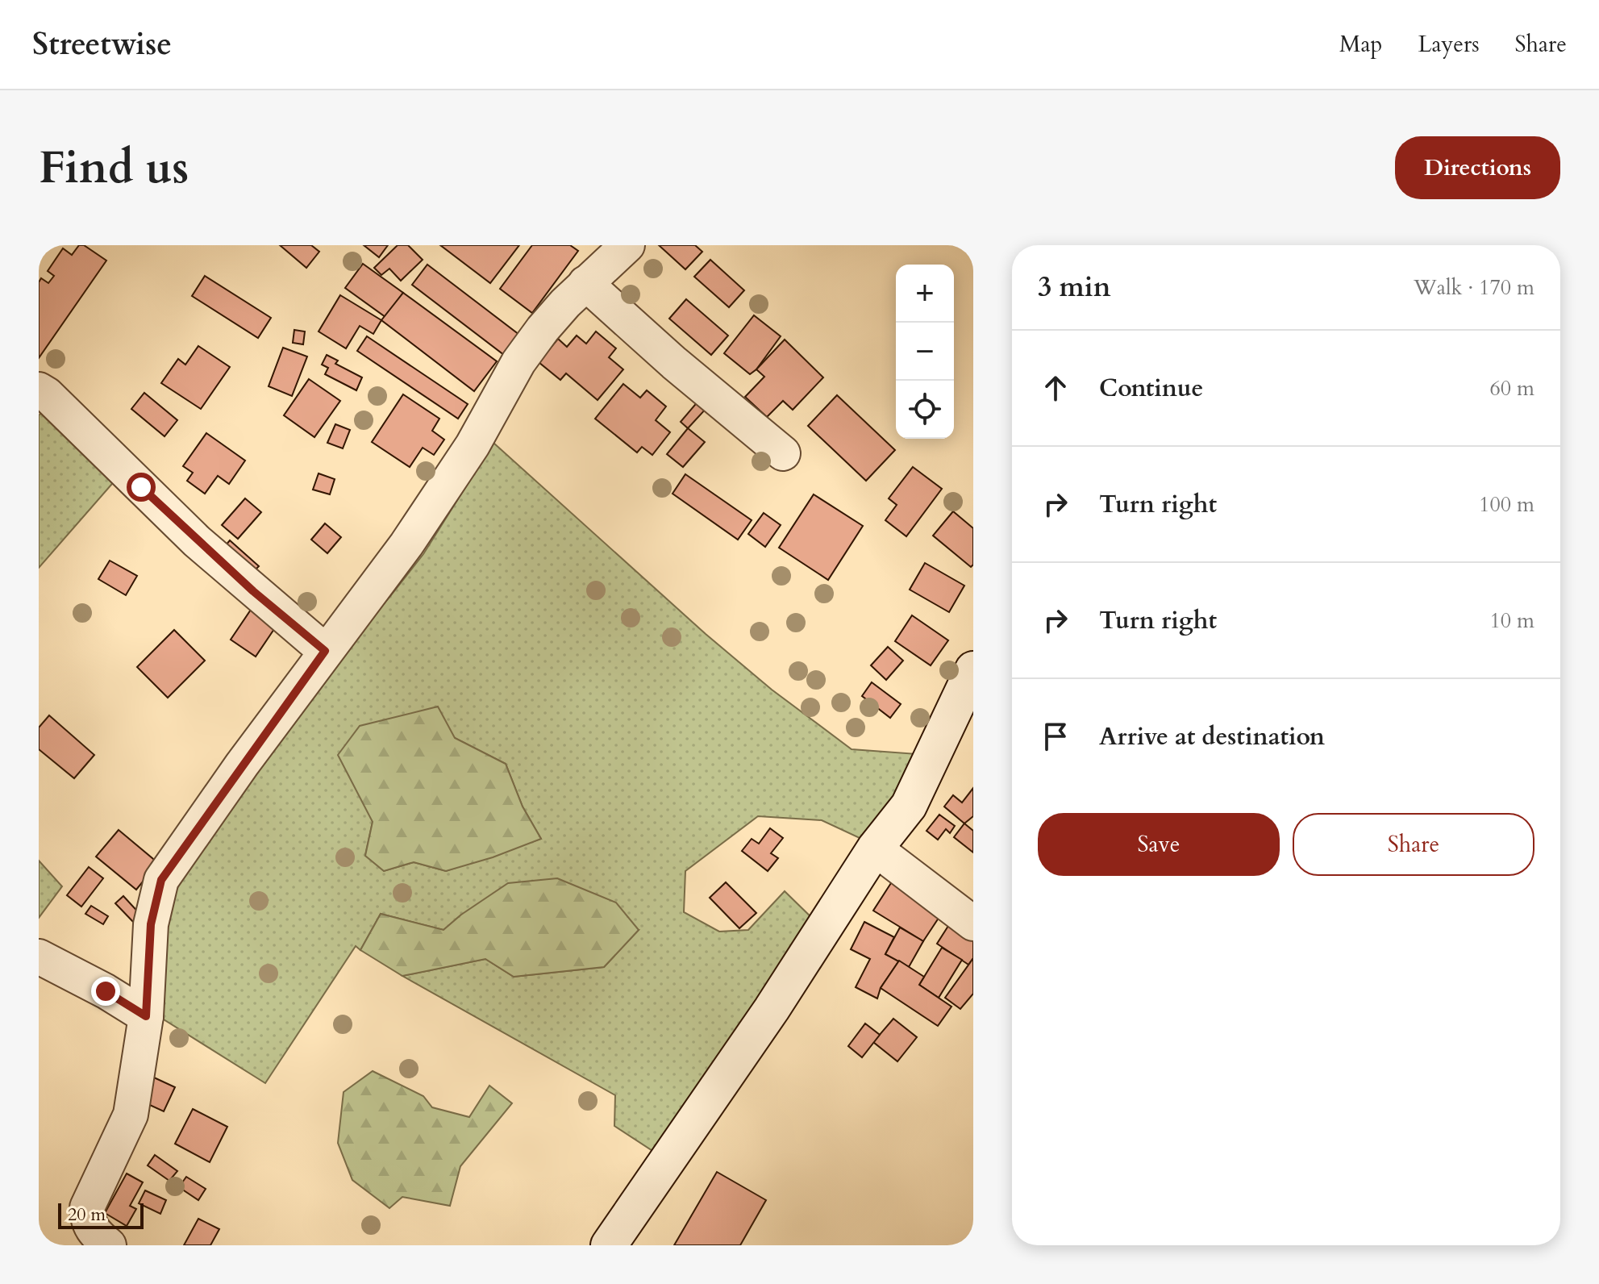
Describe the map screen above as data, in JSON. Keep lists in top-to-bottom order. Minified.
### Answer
{"scale_bar":"20 m","page":{"header":"Streetwise","nav":["Map","Layers","Share"],"buttons":["Directions",["Save","Share"]],"title":"Find us","heading":["3 min","Walk · 170 m"],"map_buttons":["+","−"],"list":[["Continue","60 m"],["Turn right","100 m"],["Turn right","10 m"],"Arrive at destination"],"scale":"20 m"}}
